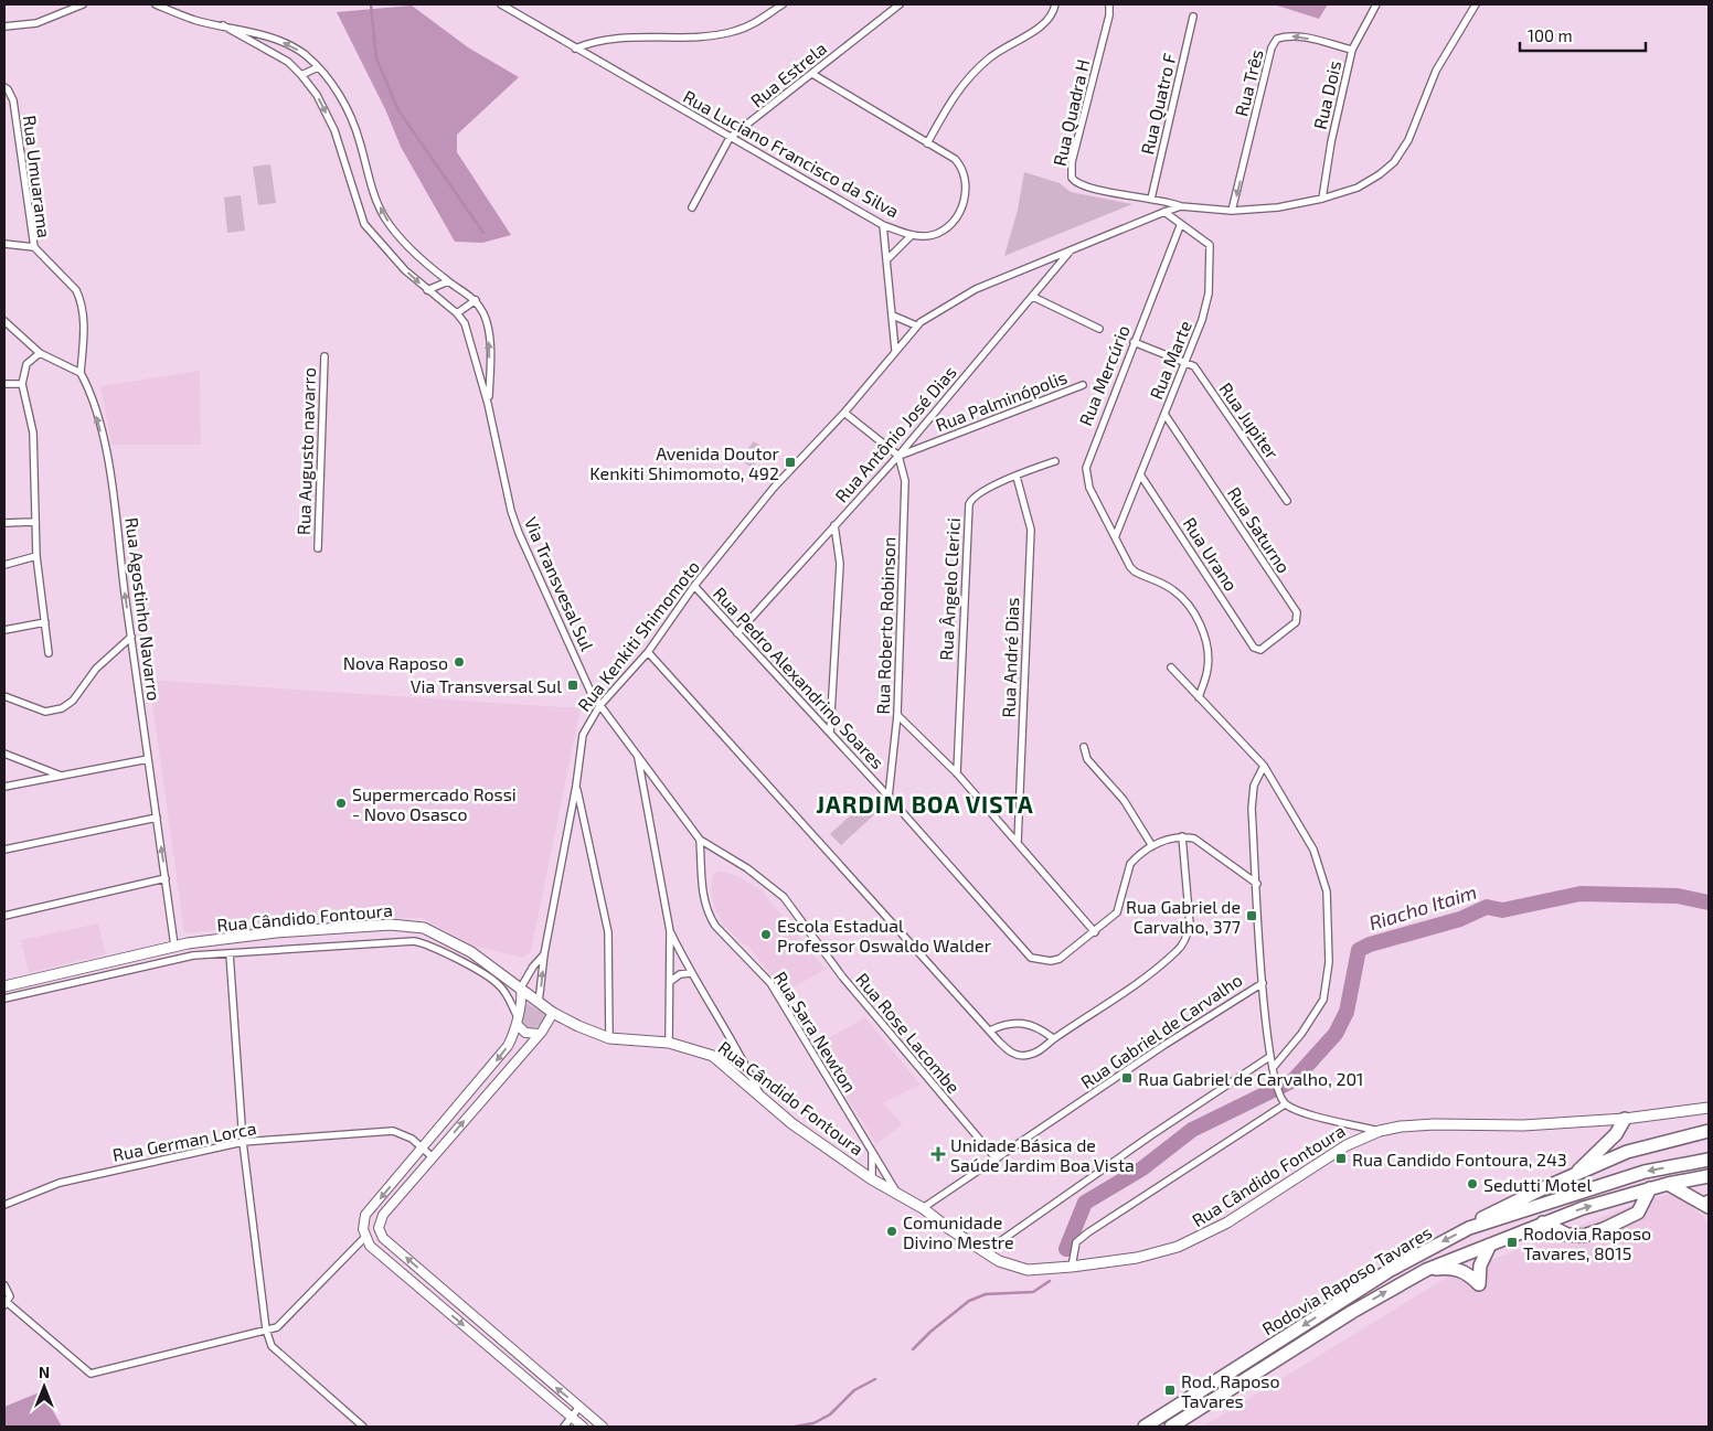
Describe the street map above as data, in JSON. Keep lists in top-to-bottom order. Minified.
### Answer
{"streets":{"highway":["Rodovia Raposo Tavares"],"main road":["Rua Cândido Fontoura"],"street":["Rua Estrela","Rua Três","Rua Dois","Rua Quatro F","Rua Quadra H","Rua Luciano Francisco da Silva","Rua Umuarama","Rua Marte","Rua Mercúrio","Rua Palminópolis","Rua Jupiter","Rua Antônio José Dias","Rua Augusto navarro","Rua Saturno","Rua Urano","Via Transvesal Sul","Rua Ângelo Clerici","Rua Agostinho Navarro","Rua Roberto Robinson","Rua Kenkiti Shimomoto","Rua André Dias","Rua Pedro Alexandrino Soares","Rua Gabriel de Carvalho","Rua Sara Newton","Rua Rose Lacombe","Rua German Lorca"]},"crossings":[["Rua Estrela","Rua Luciano Francisco da Silva"],["Rua Três","Rua Dois"],["Rua Quatro F","Rua Quadra H"],["Rua Marte","Rua Mercúrio"],["Rua Marte","Rua Jupiter"],["Rua Marte","Rua Saturno"],["Rua Marte","Rua Urano"],["Rua Marte","Rua Kenkiti Shimomoto"],["Rua Palminópolis","Rua Antônio José Dias"],["Rua Palminópolis","Rua Roberto Robinson"],["Rua Antônio José Dias","Rua Roberto Robinson"],["Rua Antônio José Dias","Rua Kenkiti Shimomoto"],["Rua Antônio José Dias","Rua Pedro Alexandrino Soares"],["Rua Saturno","Rua Urano"],["Via Transvesal Sul","Rua Kenkiti Shimomoto"],["Via Transvesal Sul","Rua Sara Newton"],["Via Transvesal Sul","Rua Rose Lacombe"],["Rua Ângelo Clerici","Rua André Dias"],["Rua Agostinho Navarro","Rua Cândido Fontoura"],["Rua Roberto Robinson","Rua Pedro Alexandrino Soares"],["Rua Kenkiti Shimomoto","Rua Pedro Alexandrino Soares"],["Rua Kenkiti Shimomoto","Rua Cândido Fontoura"],["Rua Cândido Fontoura","Rua Gabriel de Carvalho"],["Rua Cândido Fontoura","Rua Sara Newton"],["Rua Gabriel de Carvalho","Rua Rose Lacombe"],["Rua Sara Newton","Rua Rose Lacombe"]],"one_way":["Rua Agostinho Navarro"],"districts":["JARDIM BOA VISTA"],"water":["Riacho Itaim"],"places":{"transit":["Avenida Doutor Kenkiti Shimomoto, 492","Via Transversal Sul","Rua Gabriel de Carvalho, 377","Rua Gabriel de Carvalho, 201","Rua Candido Fontoura, 243","Rodovia Raposo Tavares, 8015","Rod. Raposo Tavares"],"other":["Nova Raposo","Supermercado Rossi - Novo Osasco","Escola Estadual Professor Oswaldo Walder","Sedutti Motel","Comunidade Divino Mestre"],"health":["Unidade Básica de Saúde Jardim Boa Vista"]},"scale_bar":"100 m","north":"top"}
